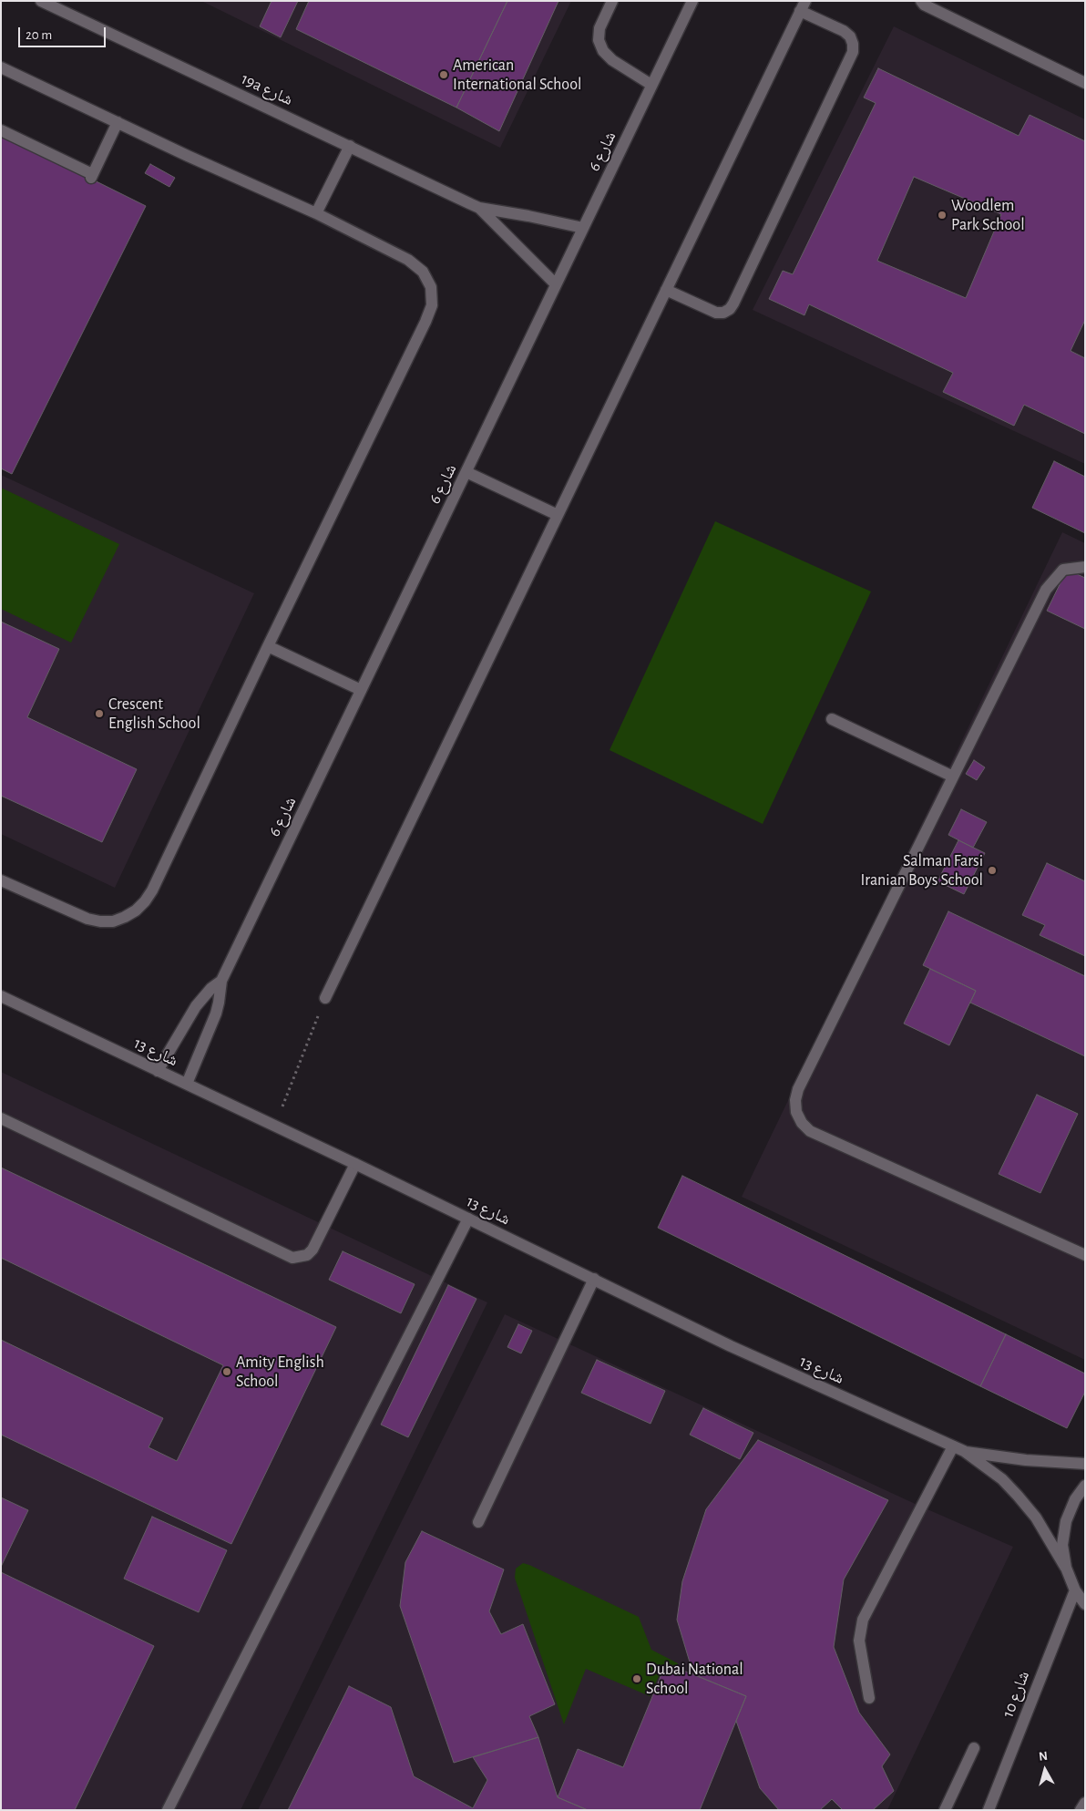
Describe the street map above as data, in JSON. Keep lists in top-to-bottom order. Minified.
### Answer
{"streets":{"street":["19a شارع","شارع 6","شارع 13","شارع 10"]},"crossings":[["19a شارع","شارع 6"],["شارع 6","شارع 13"]],"places":["American International School","Woodlem Park School","Crescent English School","Salman Farsi Iranian Boys School","Amity English School","Dubai National School"],"scale_bar":"20 m","north":"top"}
